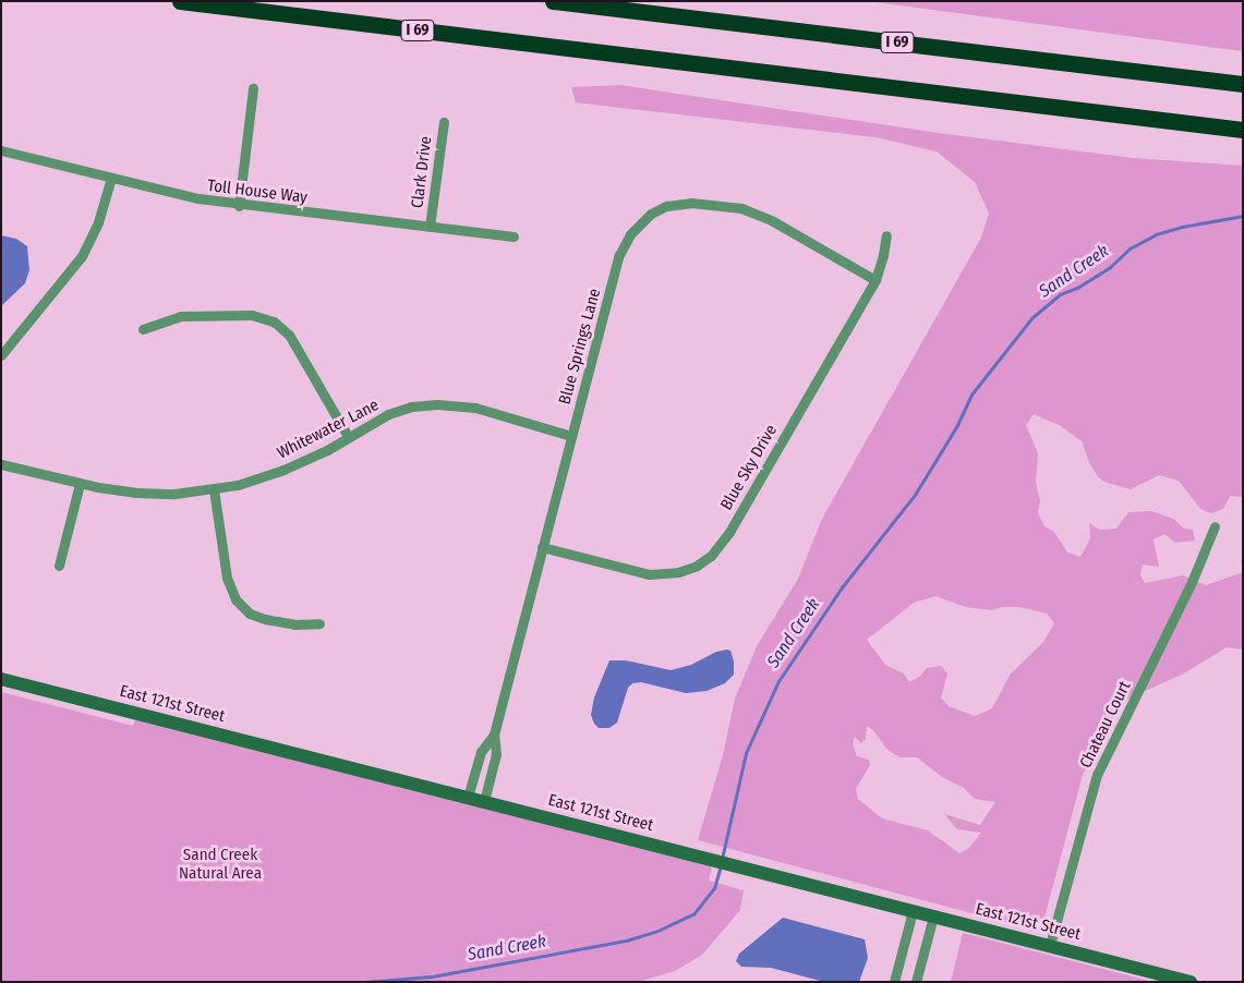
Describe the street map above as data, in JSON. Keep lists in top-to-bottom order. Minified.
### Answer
{"streets":{"highway":["I 69"],"street":["Clark Drive","Toll House Way","Blue Springs Lane","Whitewater Lane","Blue Sky Drive","East 121st Street","Chateau Court"]},"crossings":[["Clark Drive","Toll House Way"],["Blue Springs Lane","Whitewater Lane"],["Blue Springs Lane","Blue Sky Drive"],["Blue Springs Lane","East 121st Street"],["East 121st Street","Chateau Court"]],"water":["Sand Creek"],"parks":["Sand Creek Natural Area"]}
